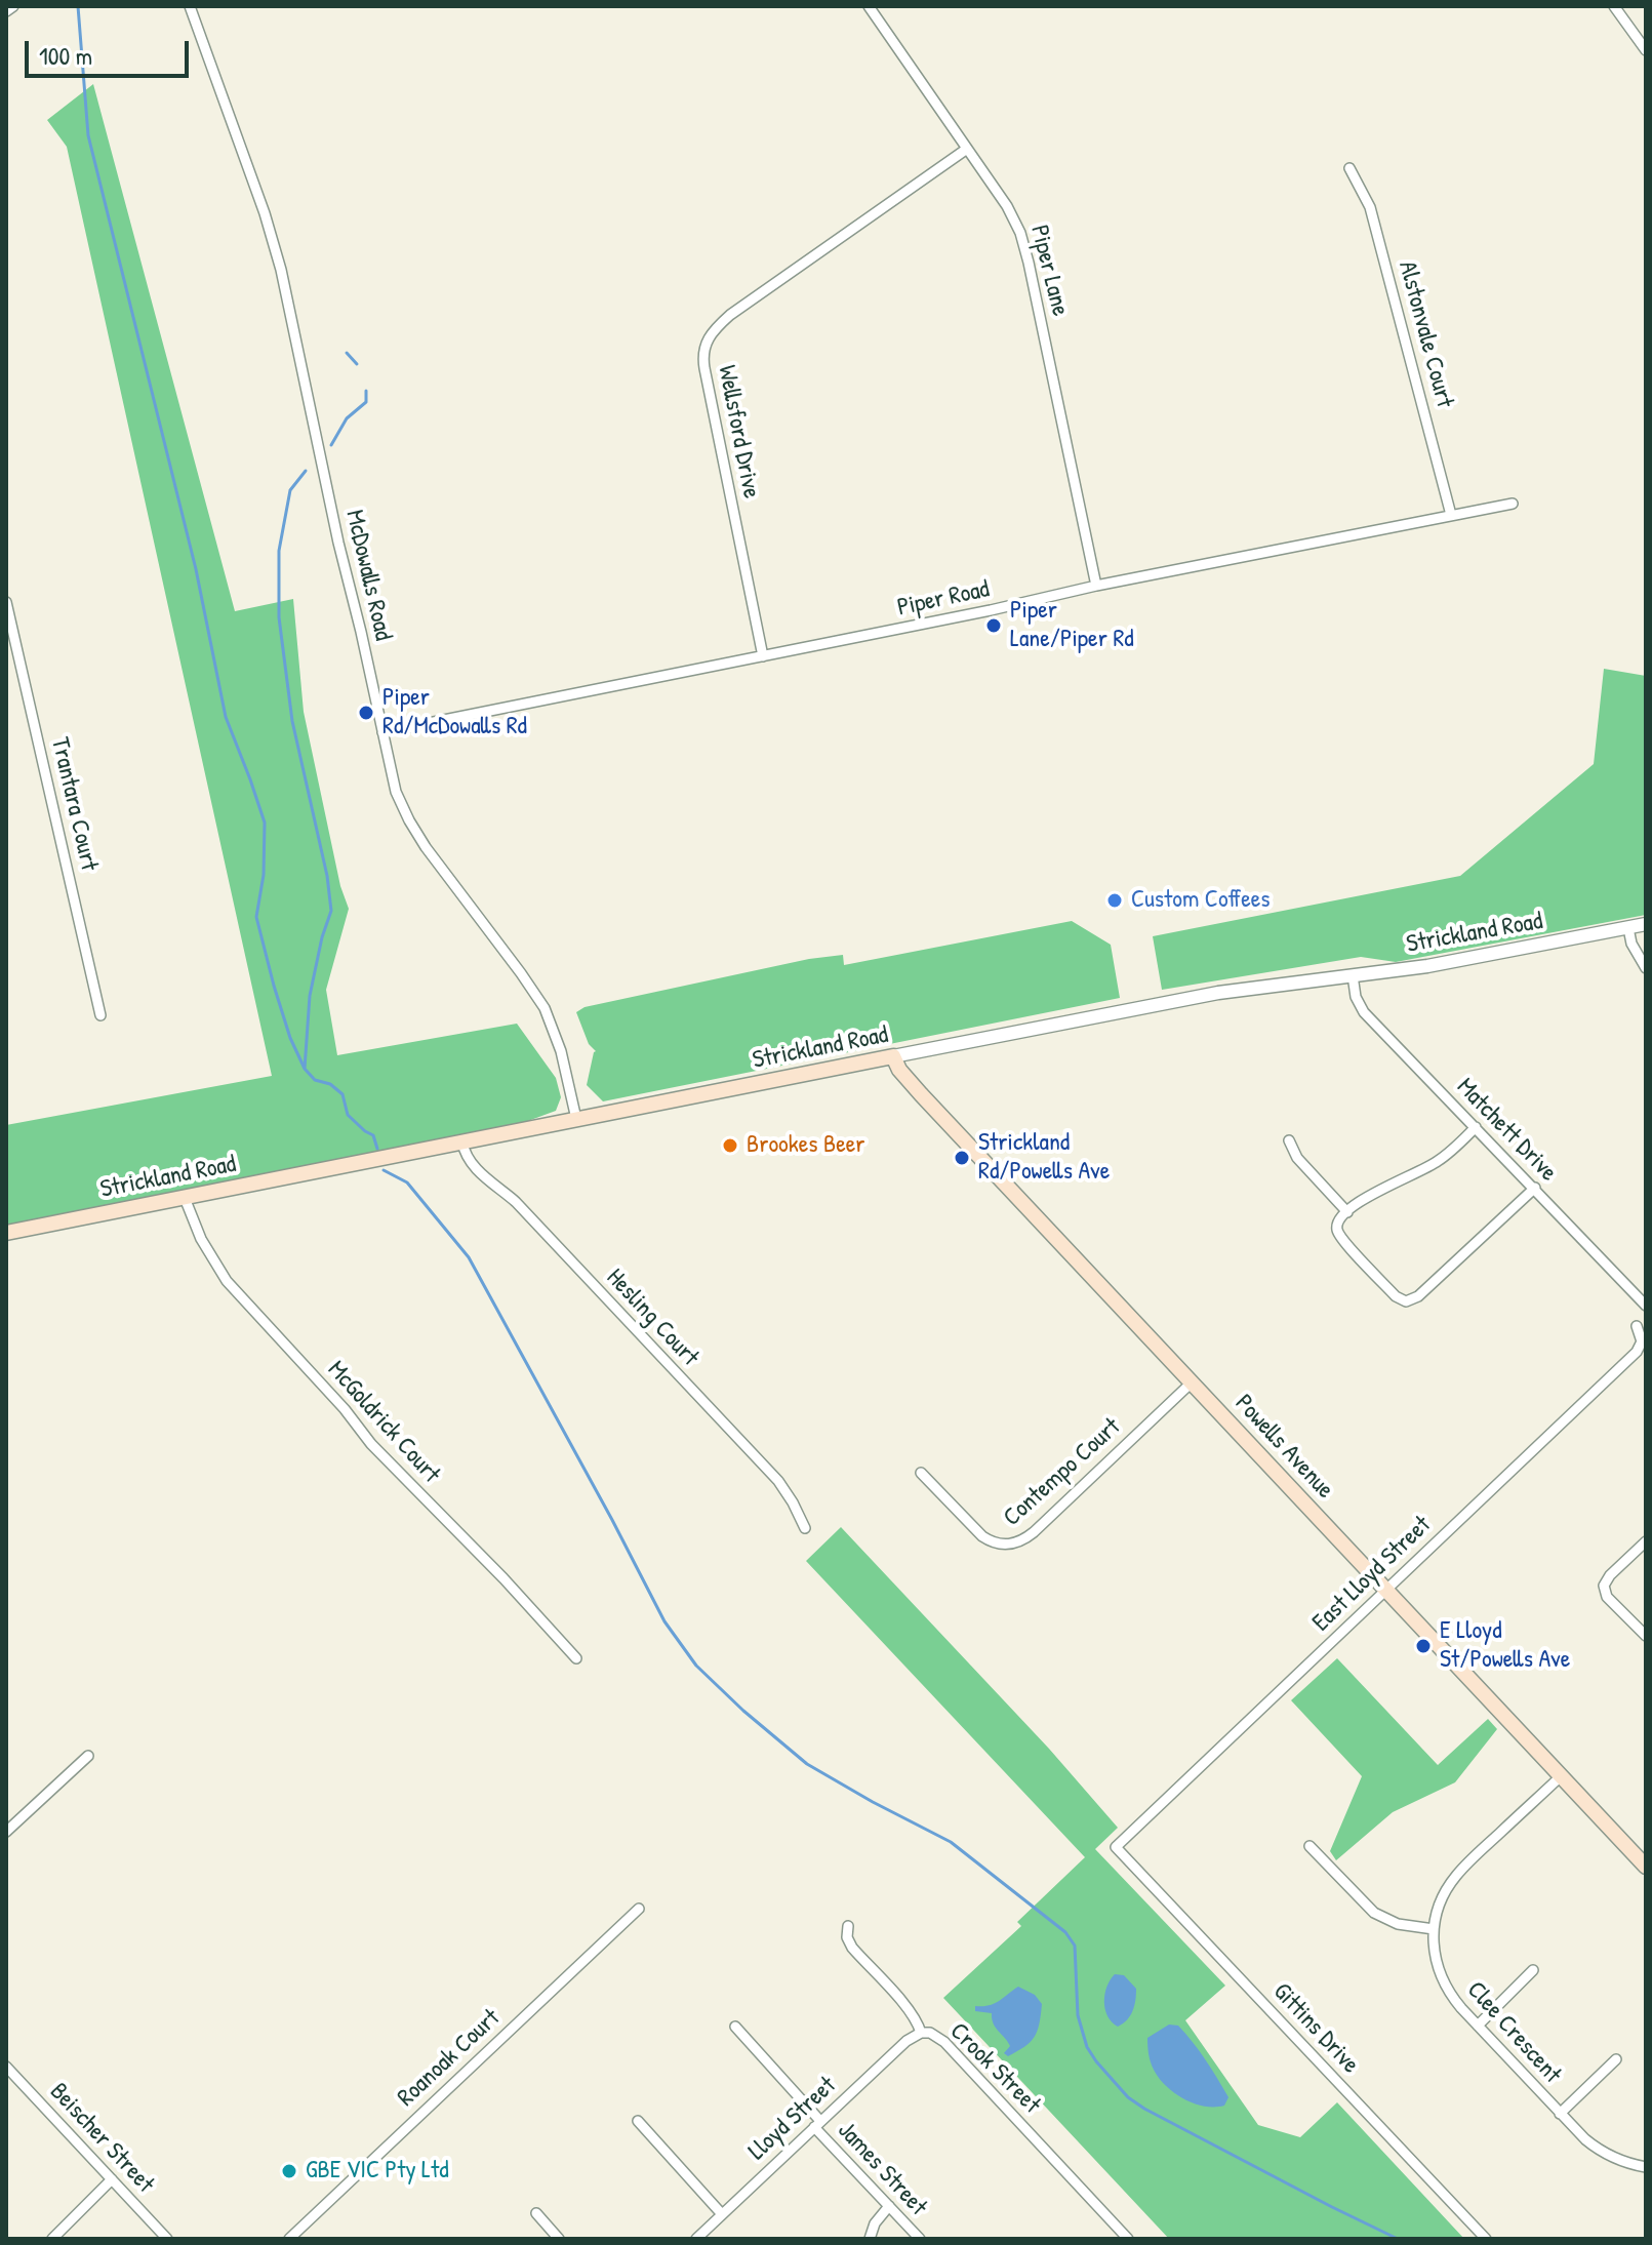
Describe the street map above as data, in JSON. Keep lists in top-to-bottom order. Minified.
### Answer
{"streets":{"main road":["Strickland Road","Powells Avenue"],"street":["Piper Lane","Alstonvale Court","Wellsford Drive","McDowalls Road","Piper Road","Trantara Court","Matchett Drive","Hesling Court","McGoldrick Court","Contempo Court","East Lloyd Street","Gittins Drive","Clee Crescent","Roanoak Court","Crook Street","Lloyd Street","Beischer Street","James Street"]},"crossings":[["Piper Lane","Wellsford Drive"],["Piper Lane","Piper Road"],["Alstonvale Court","Piper Road"],["Wellsford Drive","Piper Road"],["McDowalls Road","Piper Road"],["McDowalls Road","Strickland Road"],["Strickland Road","Matchett Drive"],["Strickland Road","Hesling Court"],["Strickland Road","McGoldrick Court"],["Strickland Road","Powells Avenue"],["Powells Avenue","Contempo Court"],["Powells Avenue","East Lloyd Street"],["Powells Avenue","Clee Crescent"],["East Lloyd Street","Gittins Drive"],["Crook Street","Lloyd Street"],["Lloyd Street","James Street"]],"places":["Piper Lane/Piper Rd","Piper Rd/McDowalls Rd","Custom Coffees","Brookes Beer","Strickland Rd/Powells Ave","E Lloyd St/Powells Ave","GBE VIC Pty Ltd"],"scale_bar":"100 m"}
